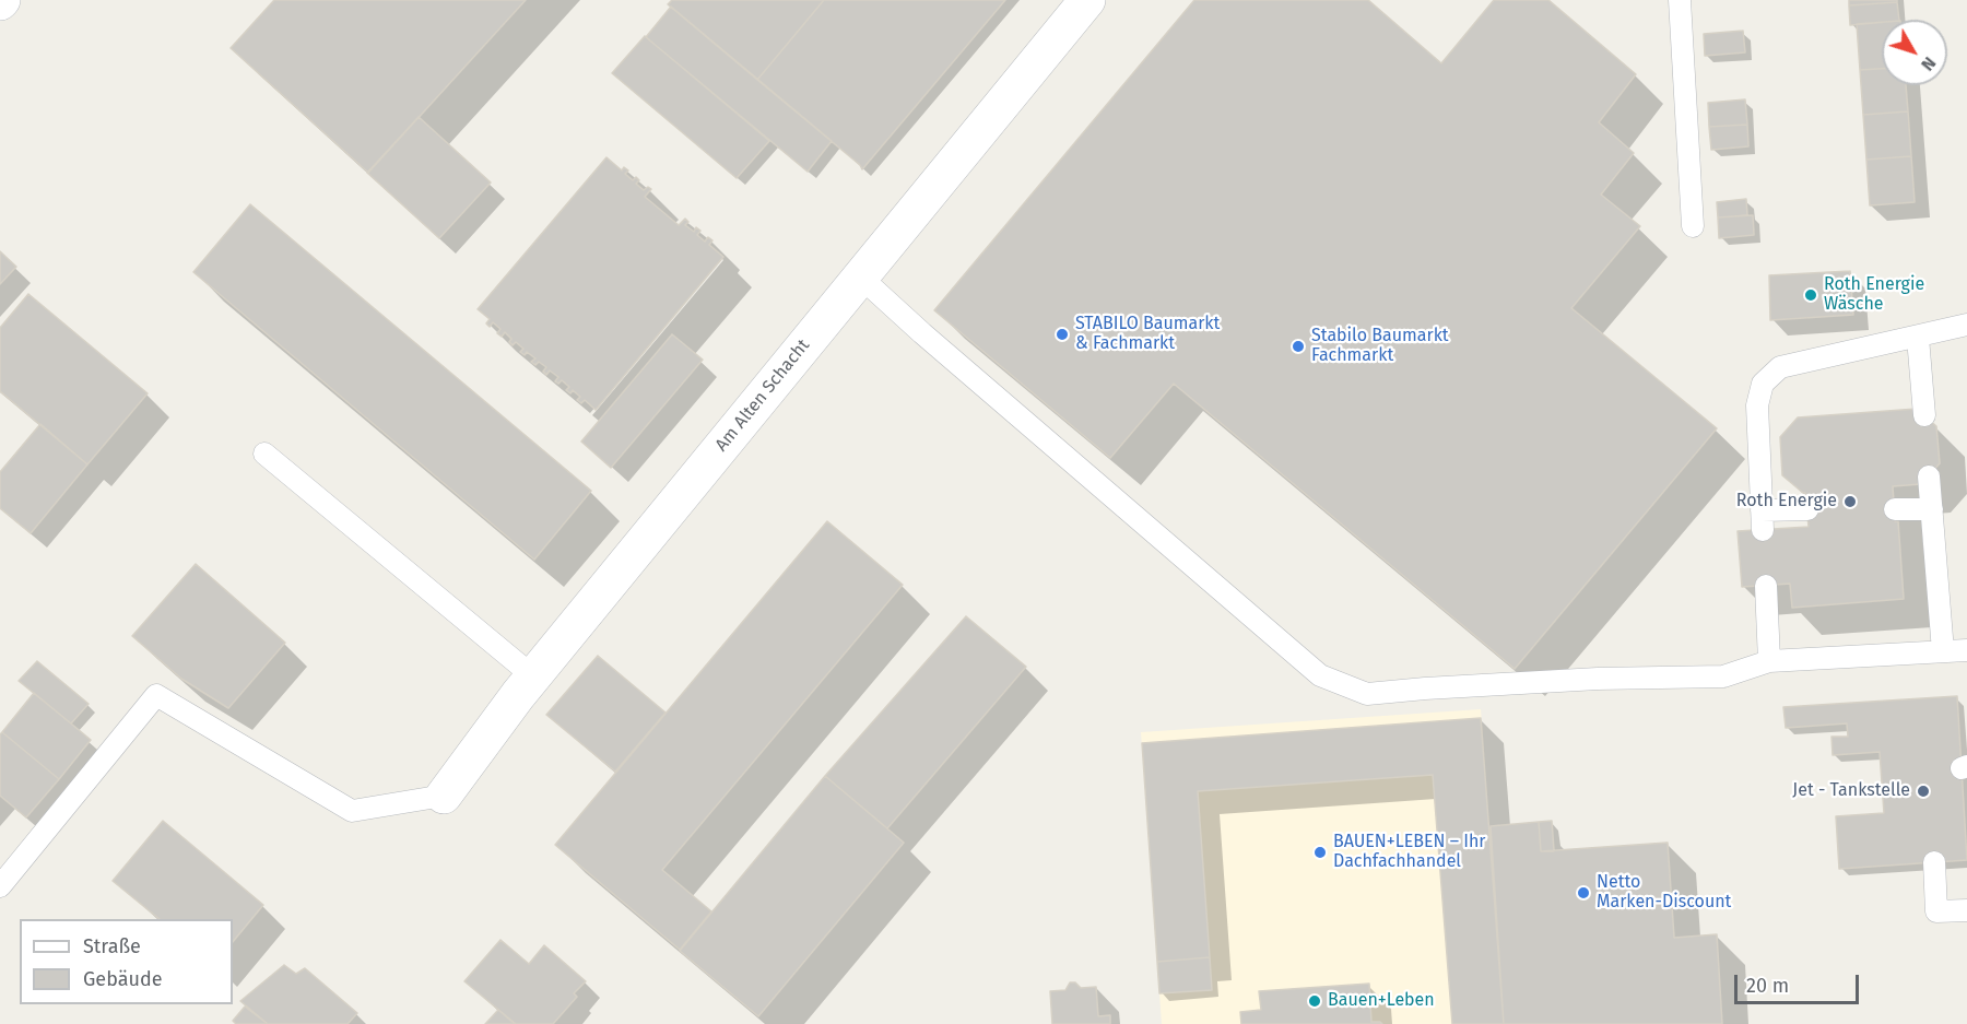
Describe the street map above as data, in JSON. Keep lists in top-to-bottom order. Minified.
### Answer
{"streets":{"street":["Am Alten Schacht"]},"places":["Roth Energie Wäsche","STABILO Baumarkt & Fachmarkt","Stabilo Baumarkt Fachmarkt","Roth Energie","Jet - Tankstelle","BAUEN+LEBEN – Ihr Dachfachhandel","Netto Marken-Discount","Bauen+Leben"],"legend":["Straße","Gebäude"],"scale_bar":"20 m","north":"bottom right"}
